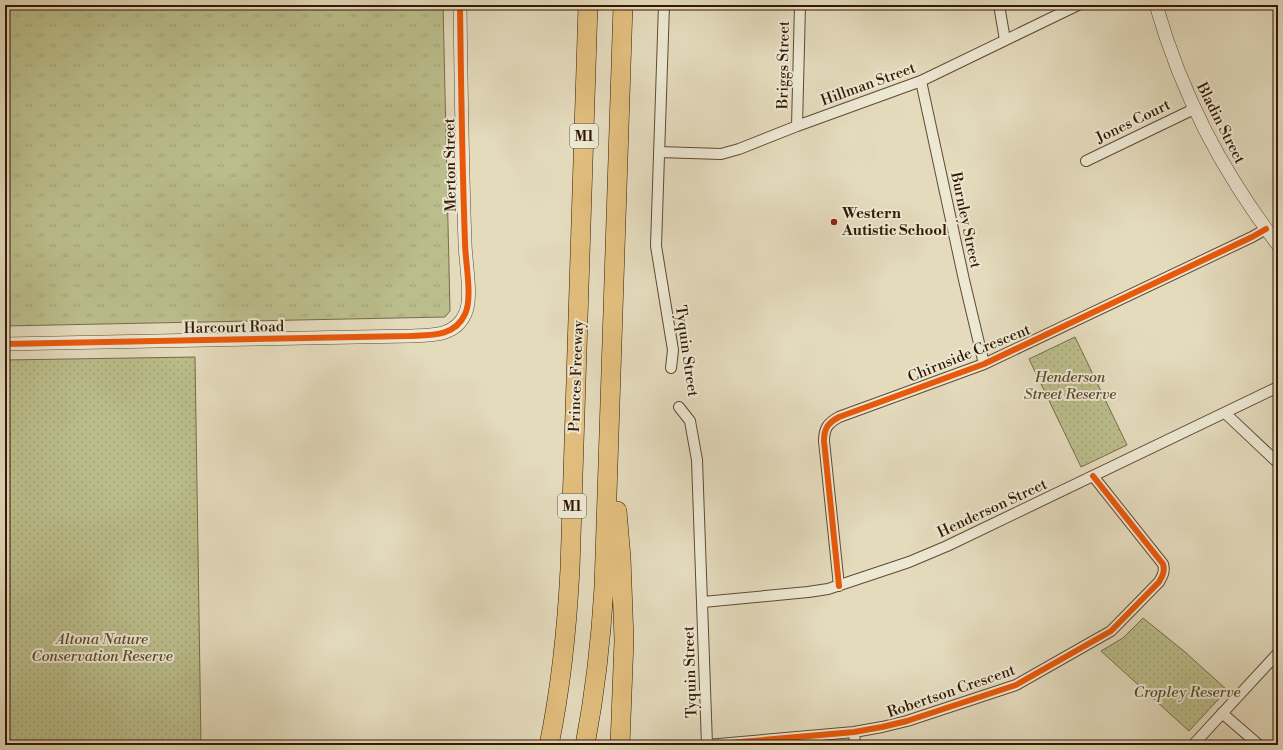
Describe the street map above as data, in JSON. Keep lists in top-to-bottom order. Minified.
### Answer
{"streets":{"highway":["M1","Princes Freeway"],"street":["Briggs Street","Hillman Street","Jones Court","Bladin Street","Merton Street","Burnley Street","Harcourt Road","Tyquin Street","Chirnside Crescent","Henderson Street","Robertson Crescent"]},"crossings":[["Briggs Street","Hillman Street"],["Hillman Street","Burnley Street"],["Hillman Street","Tyquin Street"],["Jones Court","Bladin Street"],["Bladin Street","Chirnside Crescent"],["Merton Street","Harcourt Road"],["Burnley Street","Chirnside Crescent"],["Tyquin Street","Henderson Street"],["Tyquin Street","Robertson Crescent"],["Chirnside Crescent","Henderson Street"],["Henderson Street","Robertson Crescent"]],"parks":["Henderson Street Reserve","Altona Nature Conservation Reserve","Cropley Reserve"],"places":["Western Autistic School"]}
